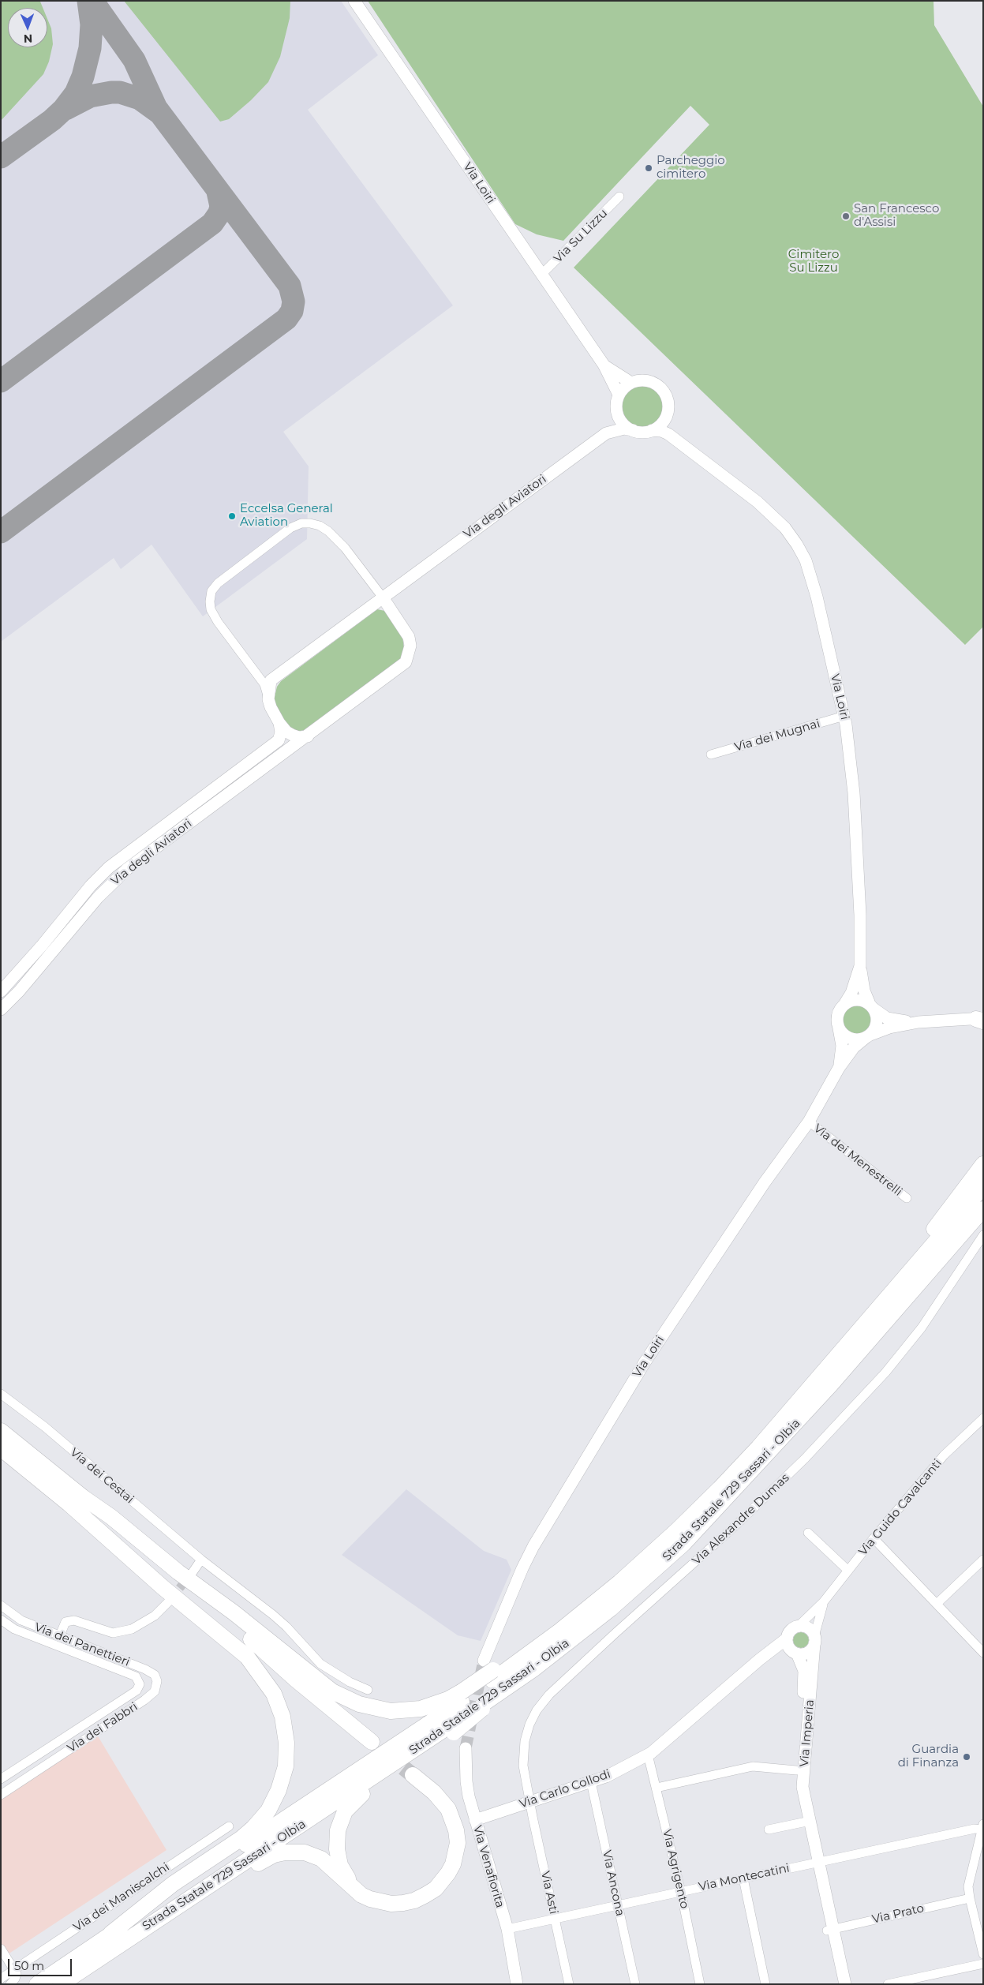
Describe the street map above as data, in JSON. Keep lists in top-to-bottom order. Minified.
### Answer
{"streets":{"highway":["Strada Statale 729 Sassari - Olbia"],"street":["Via Loiri","Via Su Lizzu","Via degli Aviatori","Via dei Mugnai","Via dei Menestrelli","Via dei Cestai","Via Guido Cavalcanti","Via Alexandre Dumas","Via dei Panettieri","Via dei Fabbri","Via Imperia","Via Carlo Collodi","Via Venafiorita","Via Agrigento","Via Montecatini","Via Ancona","Via Asti","Via dei Maniscalchi","Via Prato"]},"crossings":[["Via Loiri","Via Su Lizzu"],["Via Loiri","Via degli Aviatori"],["Via Loiri","Via dei Mugnai"],["Via Loiri","Via dei Menestrelli"],["Via Loiri","Strada Statale 729 Sassari - Olbia"],["Via Guido Cavalcanti","Via Imperia"],["Via Guido Cavalcanti","Via Carlo Collodi"],["Via Alexandre Dumas","Via Carlo Collodi"],["Via Alexandre Dumas","Via Asti"],["Via dei Panettieri","Via dei Fabbri"],["Via Imperia","Via Carlo Collodi"],["Via Imperia","Via Montecatini"],["Via Imperia","Via Prato"],["Via Carlo Collodi","Via Venafiorita"],["Via Carlo Collodi","Via Agrigento"],["Via Carlo Collodi","Via Ancona"],["Via Carlo Collodi","Via Asti"],["Via Venafiorita","Via Montecatini"],["Via Agrigento","Via Montecatini"],["Via Montecatini","Via Ancona"],["Via Montecatini","Via Asti"]],"parks":["Cimitero Su Lizzu"],"places":["Parcheggio cimitero","San Francesco d'Assisi","Eccelsa General Aviation","Guardia di Finanza"],"scale_bar":"50 m","north":"bottom"}
